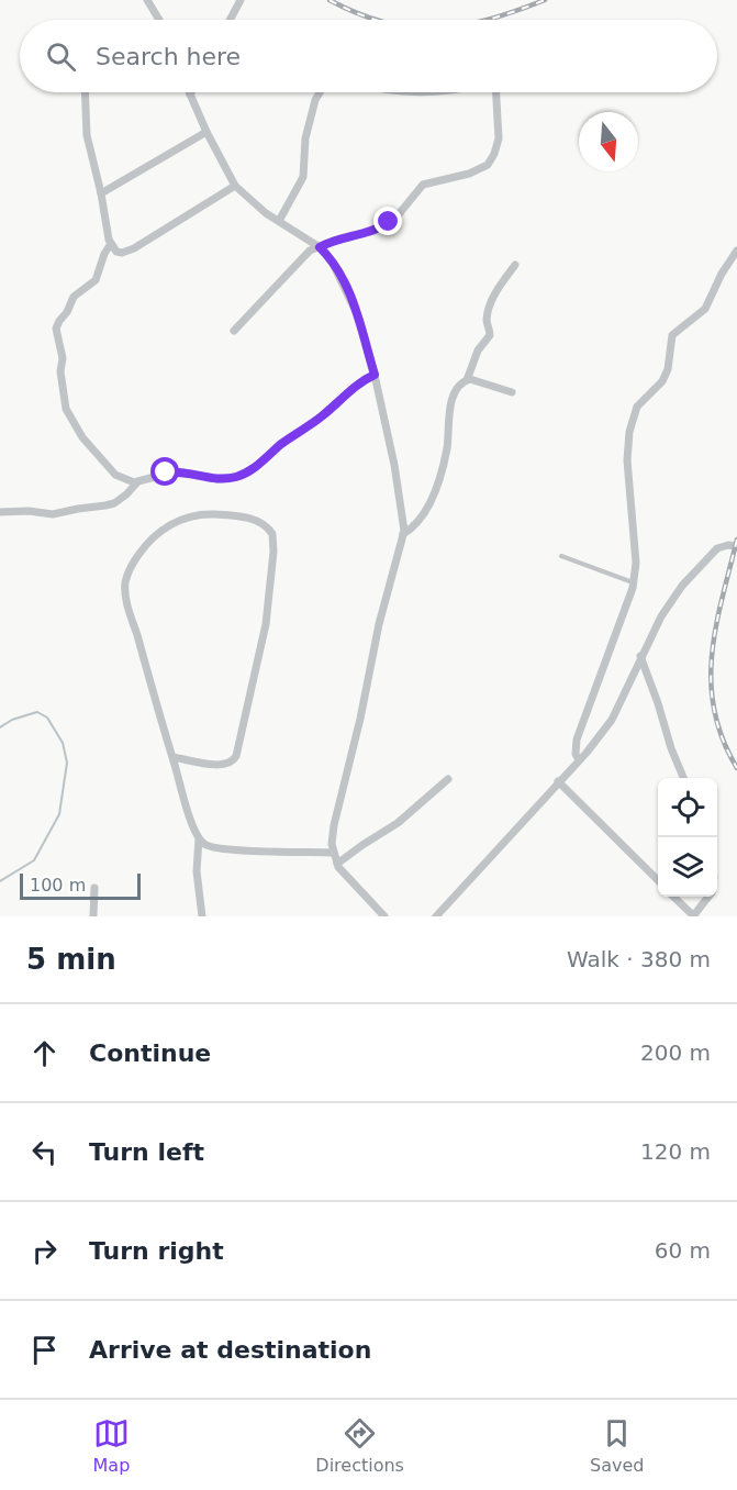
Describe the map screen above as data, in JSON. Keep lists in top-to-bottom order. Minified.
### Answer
{"scale_bar":"100 m","north":"bottom","page":{"search":"Search here","scale":"100 m","heading":["5 min","Walk · 380 m"],"list":[["Continue","200 m"],["Turn left","120 m"],["Turn right","60 m"],"Arrive at destination"],"nav":["Map","Directions","Saved"]}}
